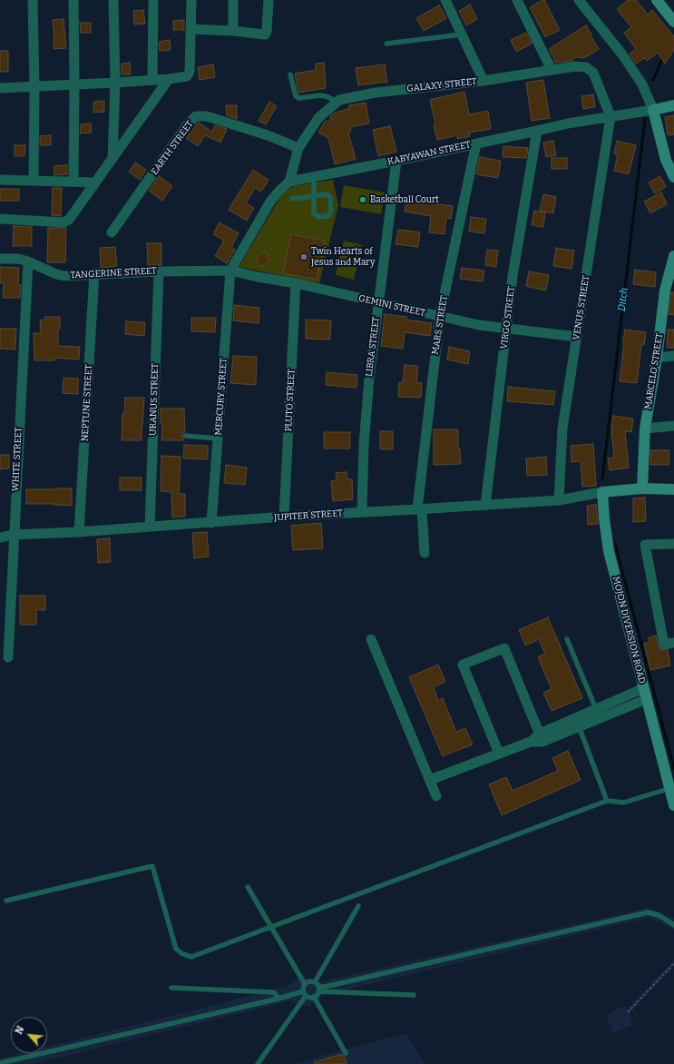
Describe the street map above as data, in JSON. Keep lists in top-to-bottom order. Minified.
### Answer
{"streets":{"street":["GALAXY STREET","EARTH STREET","KABYAWAN STREET","TANGERINE STREET","GEMINI STREET","VENUS STREET","VIRGO STREET","MARS STREET","LIBRA STREET","MARCELO STREET","MERCURY STREET","URANUS STREET","PLUTO STREET","NEPTUNE STREET","WHITE STREET","JUPITER STREET","MOJON DIVERSION ROAD"]},"crossings":[["GALAXY STREET","EARTH STREET"],["GALAXY STREET","KABYAWAN STREET"],["GALAXY STREET","VENUS STREET"],["KABYAWAN STREET","VENUS STREET"],["KABYAWAN STREET","VIRGO STREET"],["KABYAWAN STREET","MARS STREET"],["KABYAWAN STREET","LIBRA STREET"],["TANGERINE STREET","GEMINI STREET"],["TANGERINE STREET","MERCURY STREET"],["TANGERINE STREET","URANUS STREET"],["TANGERINE STREET","NEPTUNE STREET"],["TANGERINE STREET","WHITE STREET"],["GEMINI STREET","VENUS STREET"],["GEMINI STREET","VIRGO STREET"],["GEMINI STREET","MARS STREET"],["GEMINI STREET","LIBRA STREET"],["GEMINI STREET","MERCURY STREET"],["GEMINI STREET","PLUTO STREET"],["VENUS STREET","JUPITER STREET"],["VIRGO STREET","JUPITER STREET"],["MARS STREET","JUPITER STREET"],["LIBRA STREET","JUPITER STREET"],["MERCURY STREET","JUPITER STREET"],["URANUS STREET","JUPITER STREET"],["PLUTO STREET","JUPITER STREET"],["NEPTUNE STREET","JUPITER STREET"],["WHITE STREET","JUPITER STREET"],["JUPITER STREET","MOJON DIVERSION ROAD"]],"water":["Ditch"],"places":["Basketball Court","Twin Hearts of Jesus and Mary"],"north":"top left"}
